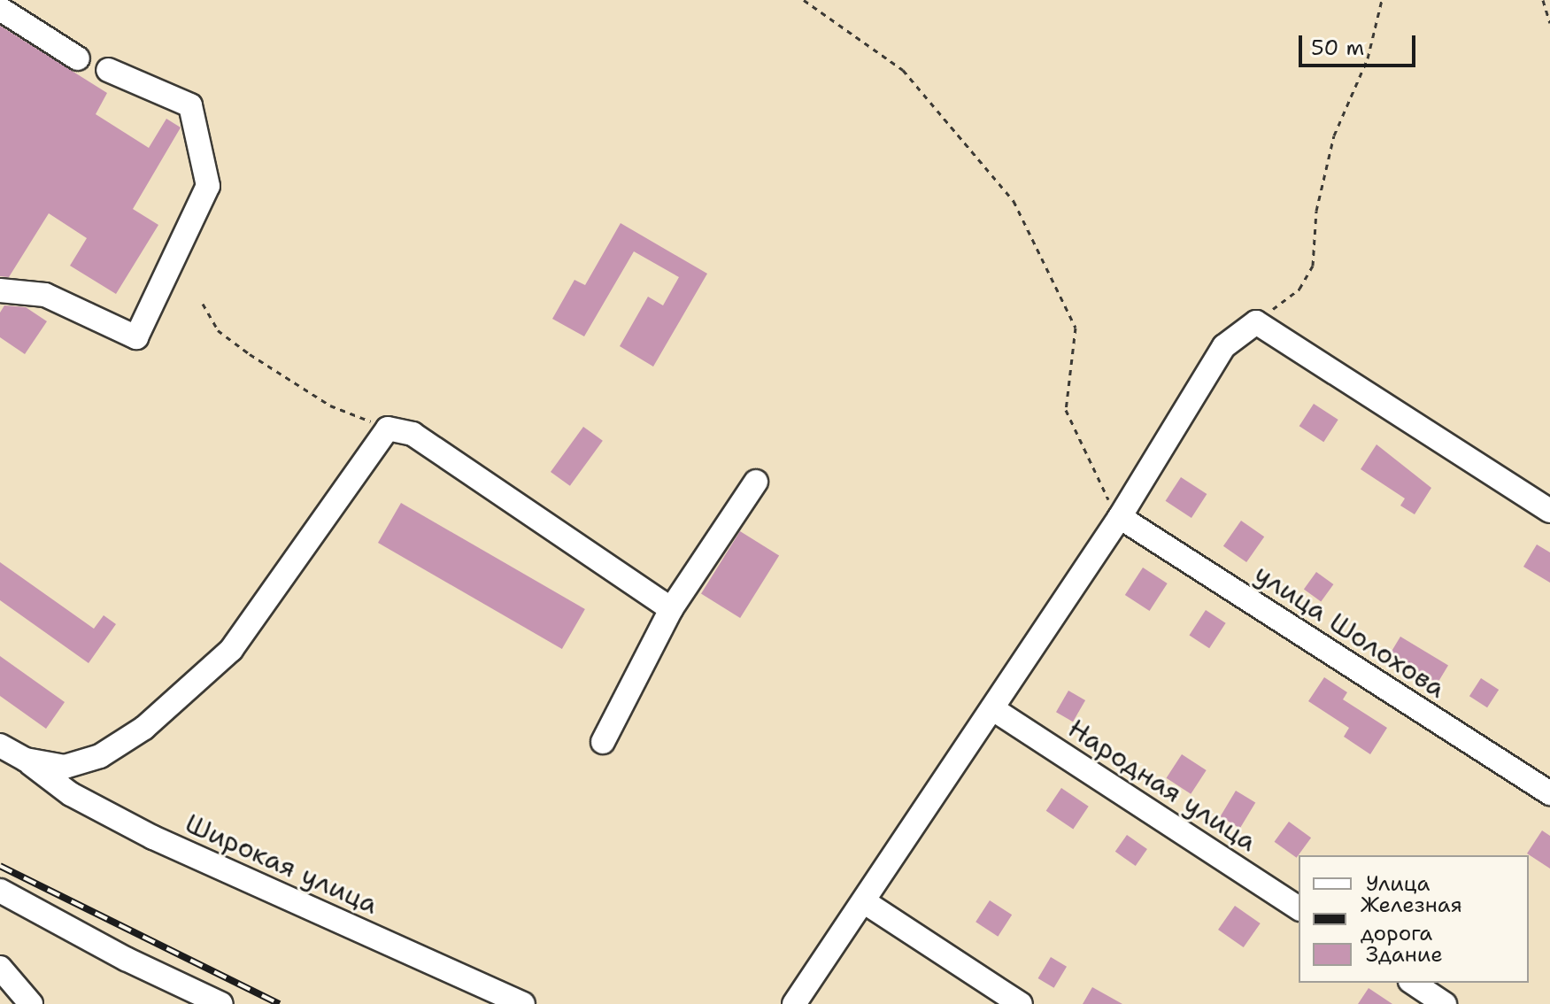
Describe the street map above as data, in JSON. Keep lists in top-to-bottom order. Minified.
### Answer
{"streets":{"street":["улица Шолохова","Народная улица","Широкая улица"]},"legend":["Улица","Железная дорога","Здание"],"scale_bar":"50 m"}
